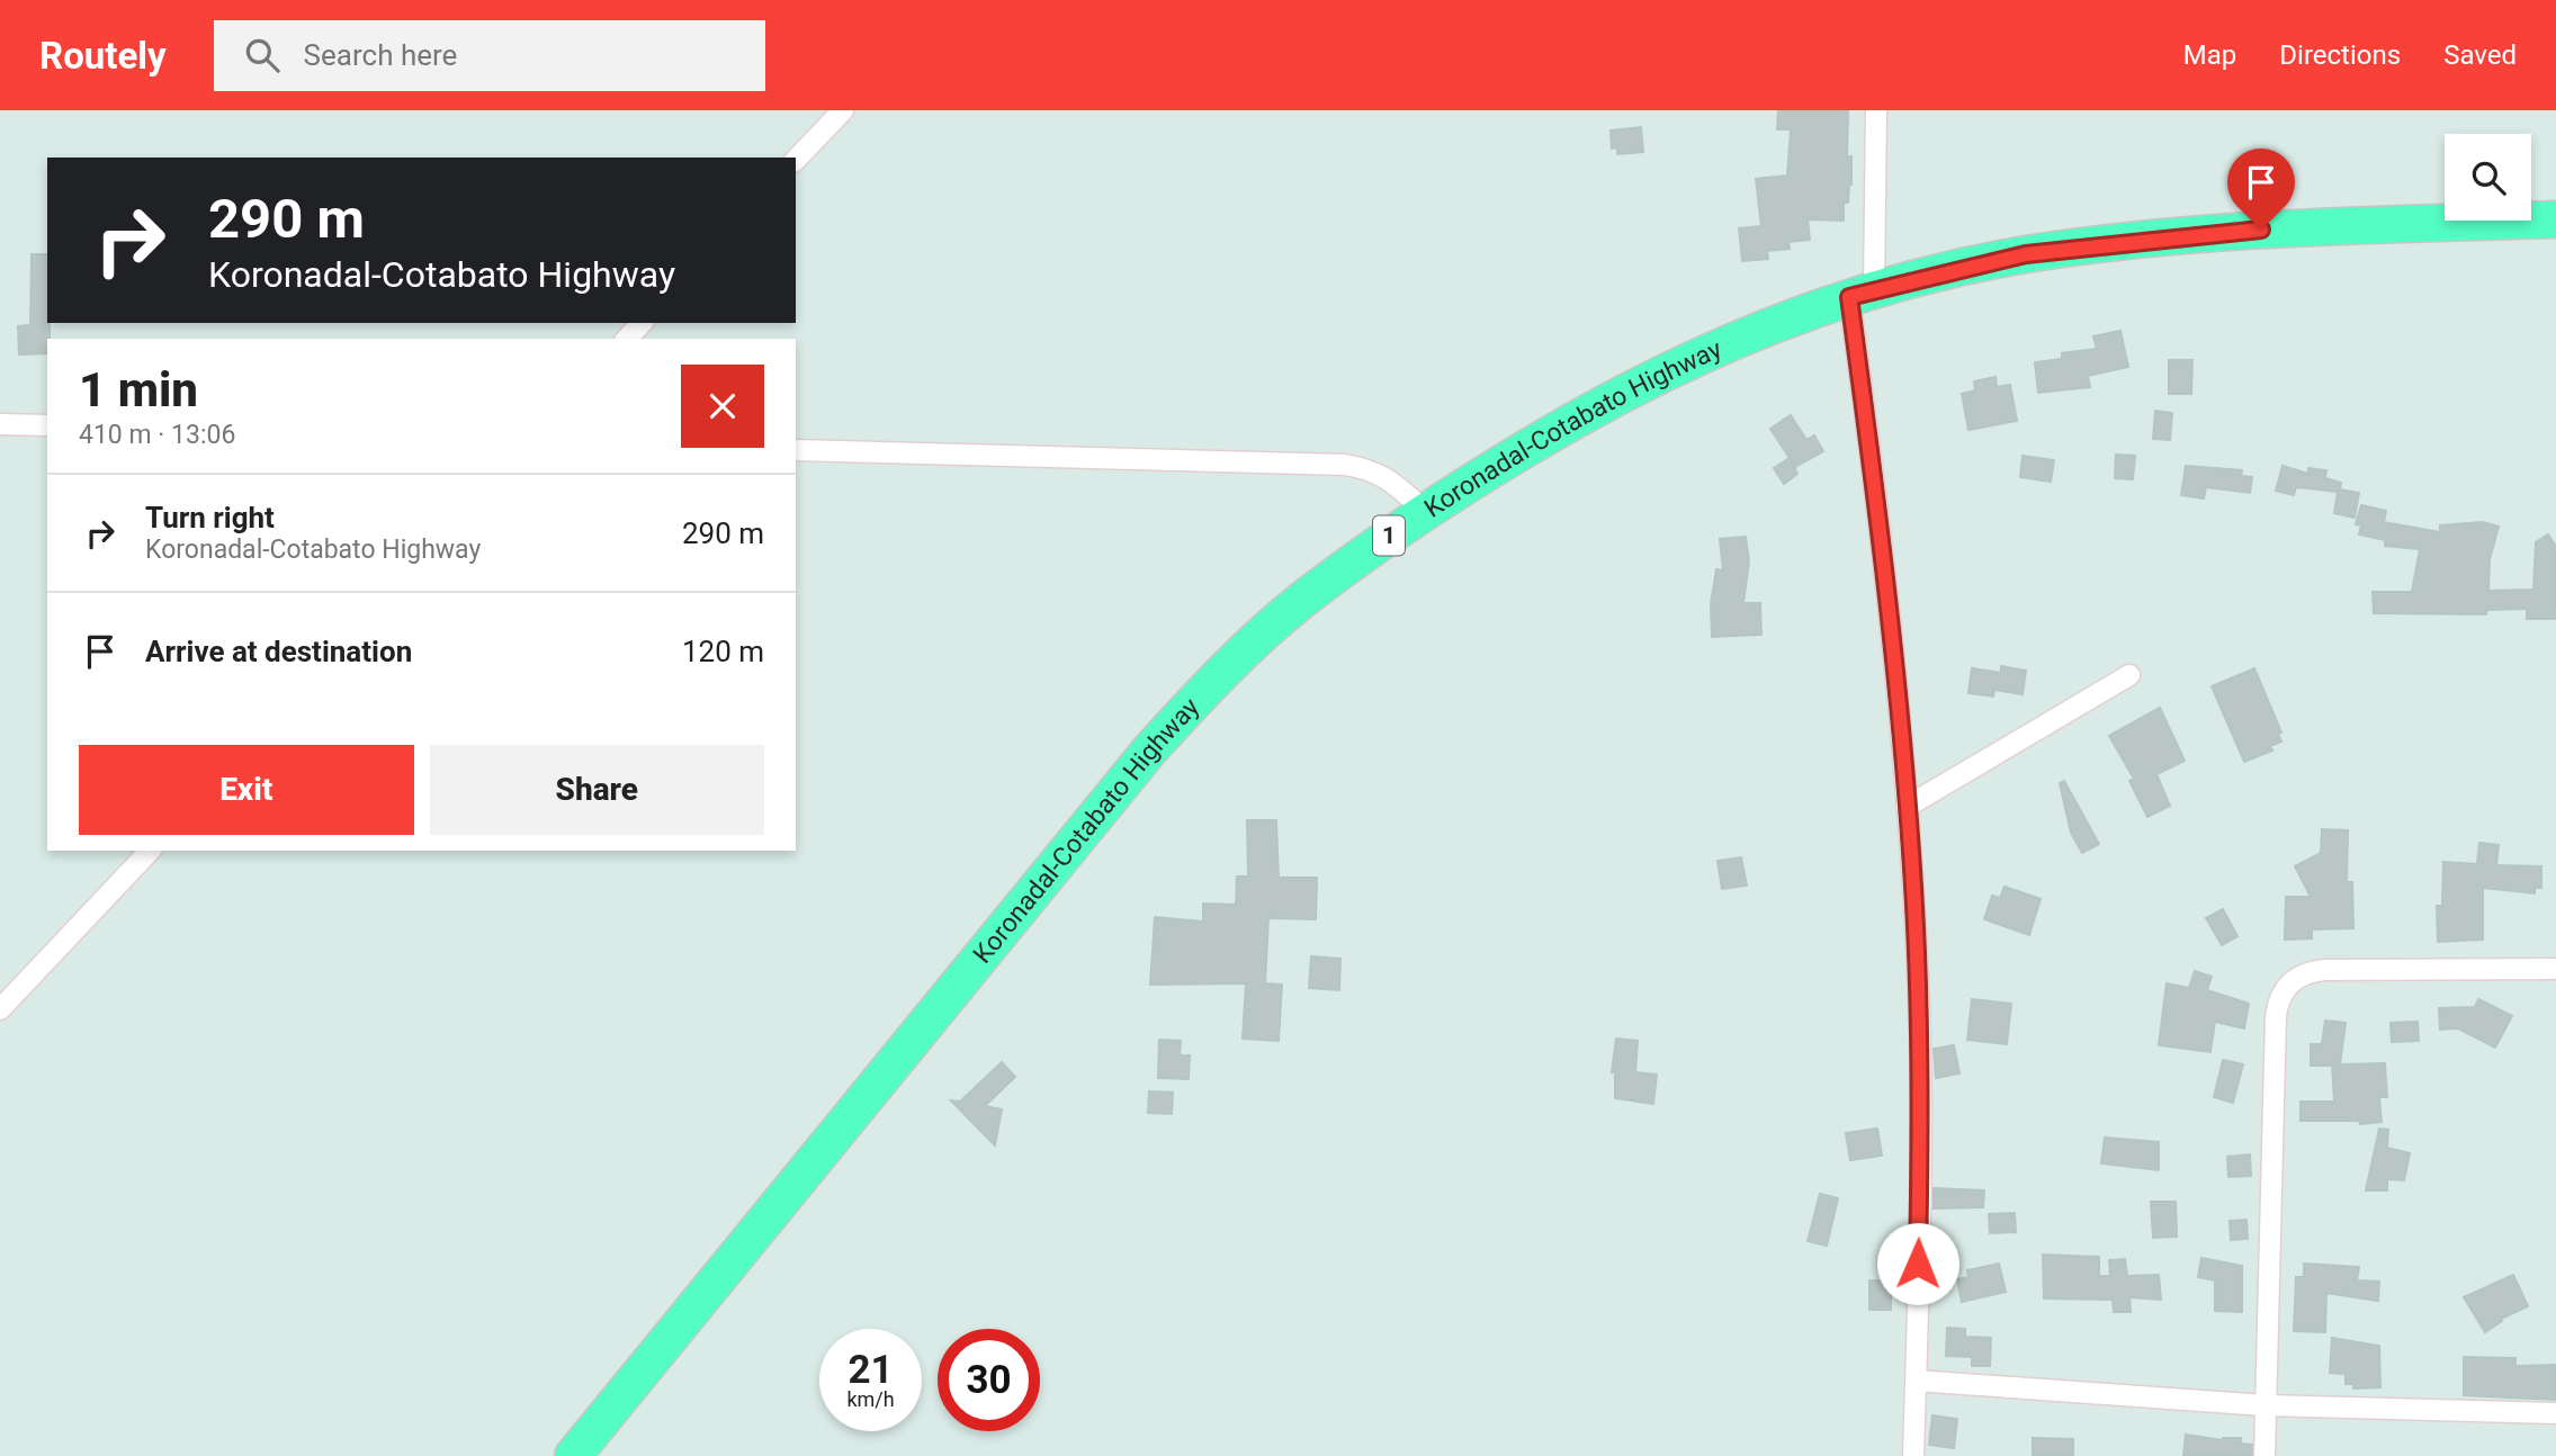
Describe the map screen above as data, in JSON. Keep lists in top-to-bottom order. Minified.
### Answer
{"streets":{"highway":["Koronadal-Cotabato Highway","1"]},"page":{"header":"Routely","search":"Search here","nav":["Map","Directions","Saved"],"turn":["290 m","Koronadal-Cotabato Highway"],"heading":["1 min","410 m · 13:06"],"list":[{"name":"Turn right","note":"Koronadal-Cotabato Highway","value":"290 m"},{"name":"Arrive at destination","value":"120 m"}],"buttons":["Exit","Share"],"speed":"21 km/h","limit":"30"}}
